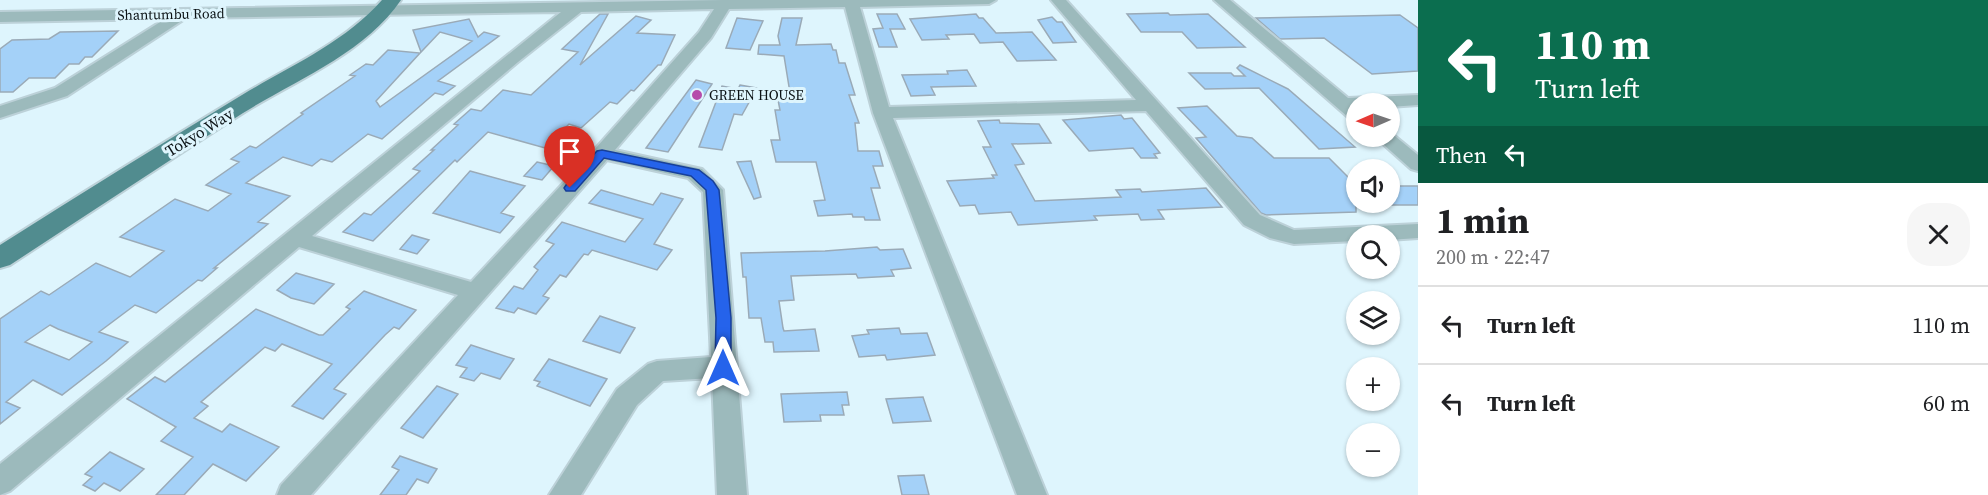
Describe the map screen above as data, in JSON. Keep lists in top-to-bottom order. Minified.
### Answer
{"streets":{"main road":["Tokyo Way"],"street":["Shantumbu Road"]},"crossings":[["Shantumbu Road","Tokyo Way"]],"places":["GREEN HOUSE"],"north":"left","page":{"turn":["110 m","Turn left"],"map_buttons":["+","−"],"then":"Then","heading":["1 min","200 m · 22:47"],"list":[{"name":"Turn left","value":"110 m"},{"name":"Turn left","value":"60 m"}]}}
